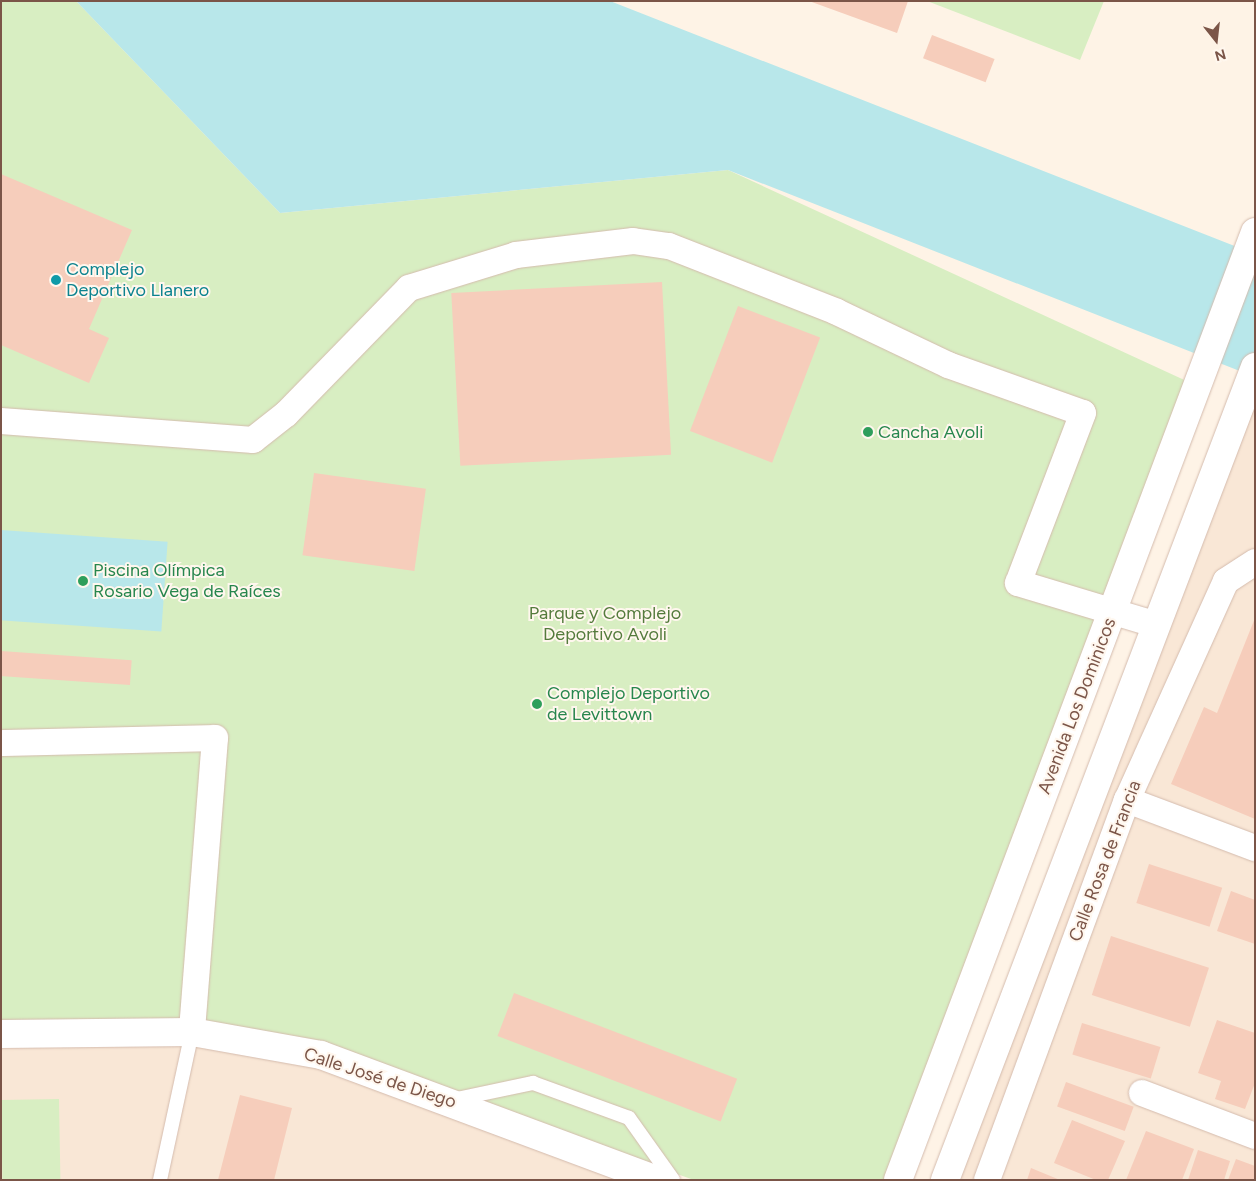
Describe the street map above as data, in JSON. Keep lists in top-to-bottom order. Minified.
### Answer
{"streets":{"street":["Avenida Los Dominicos","Calle Rosa de Francia","Calle José de Diego"]},"parks":["Parque y Complejo Deportivo Avoli"],"places":["Complejo Deportivo Llanero","Cancha Avoli","Piscina Olímpica Rosario Vega de Raíces","Complejo Deportivo de Levittown"],"north":"bottom"}
